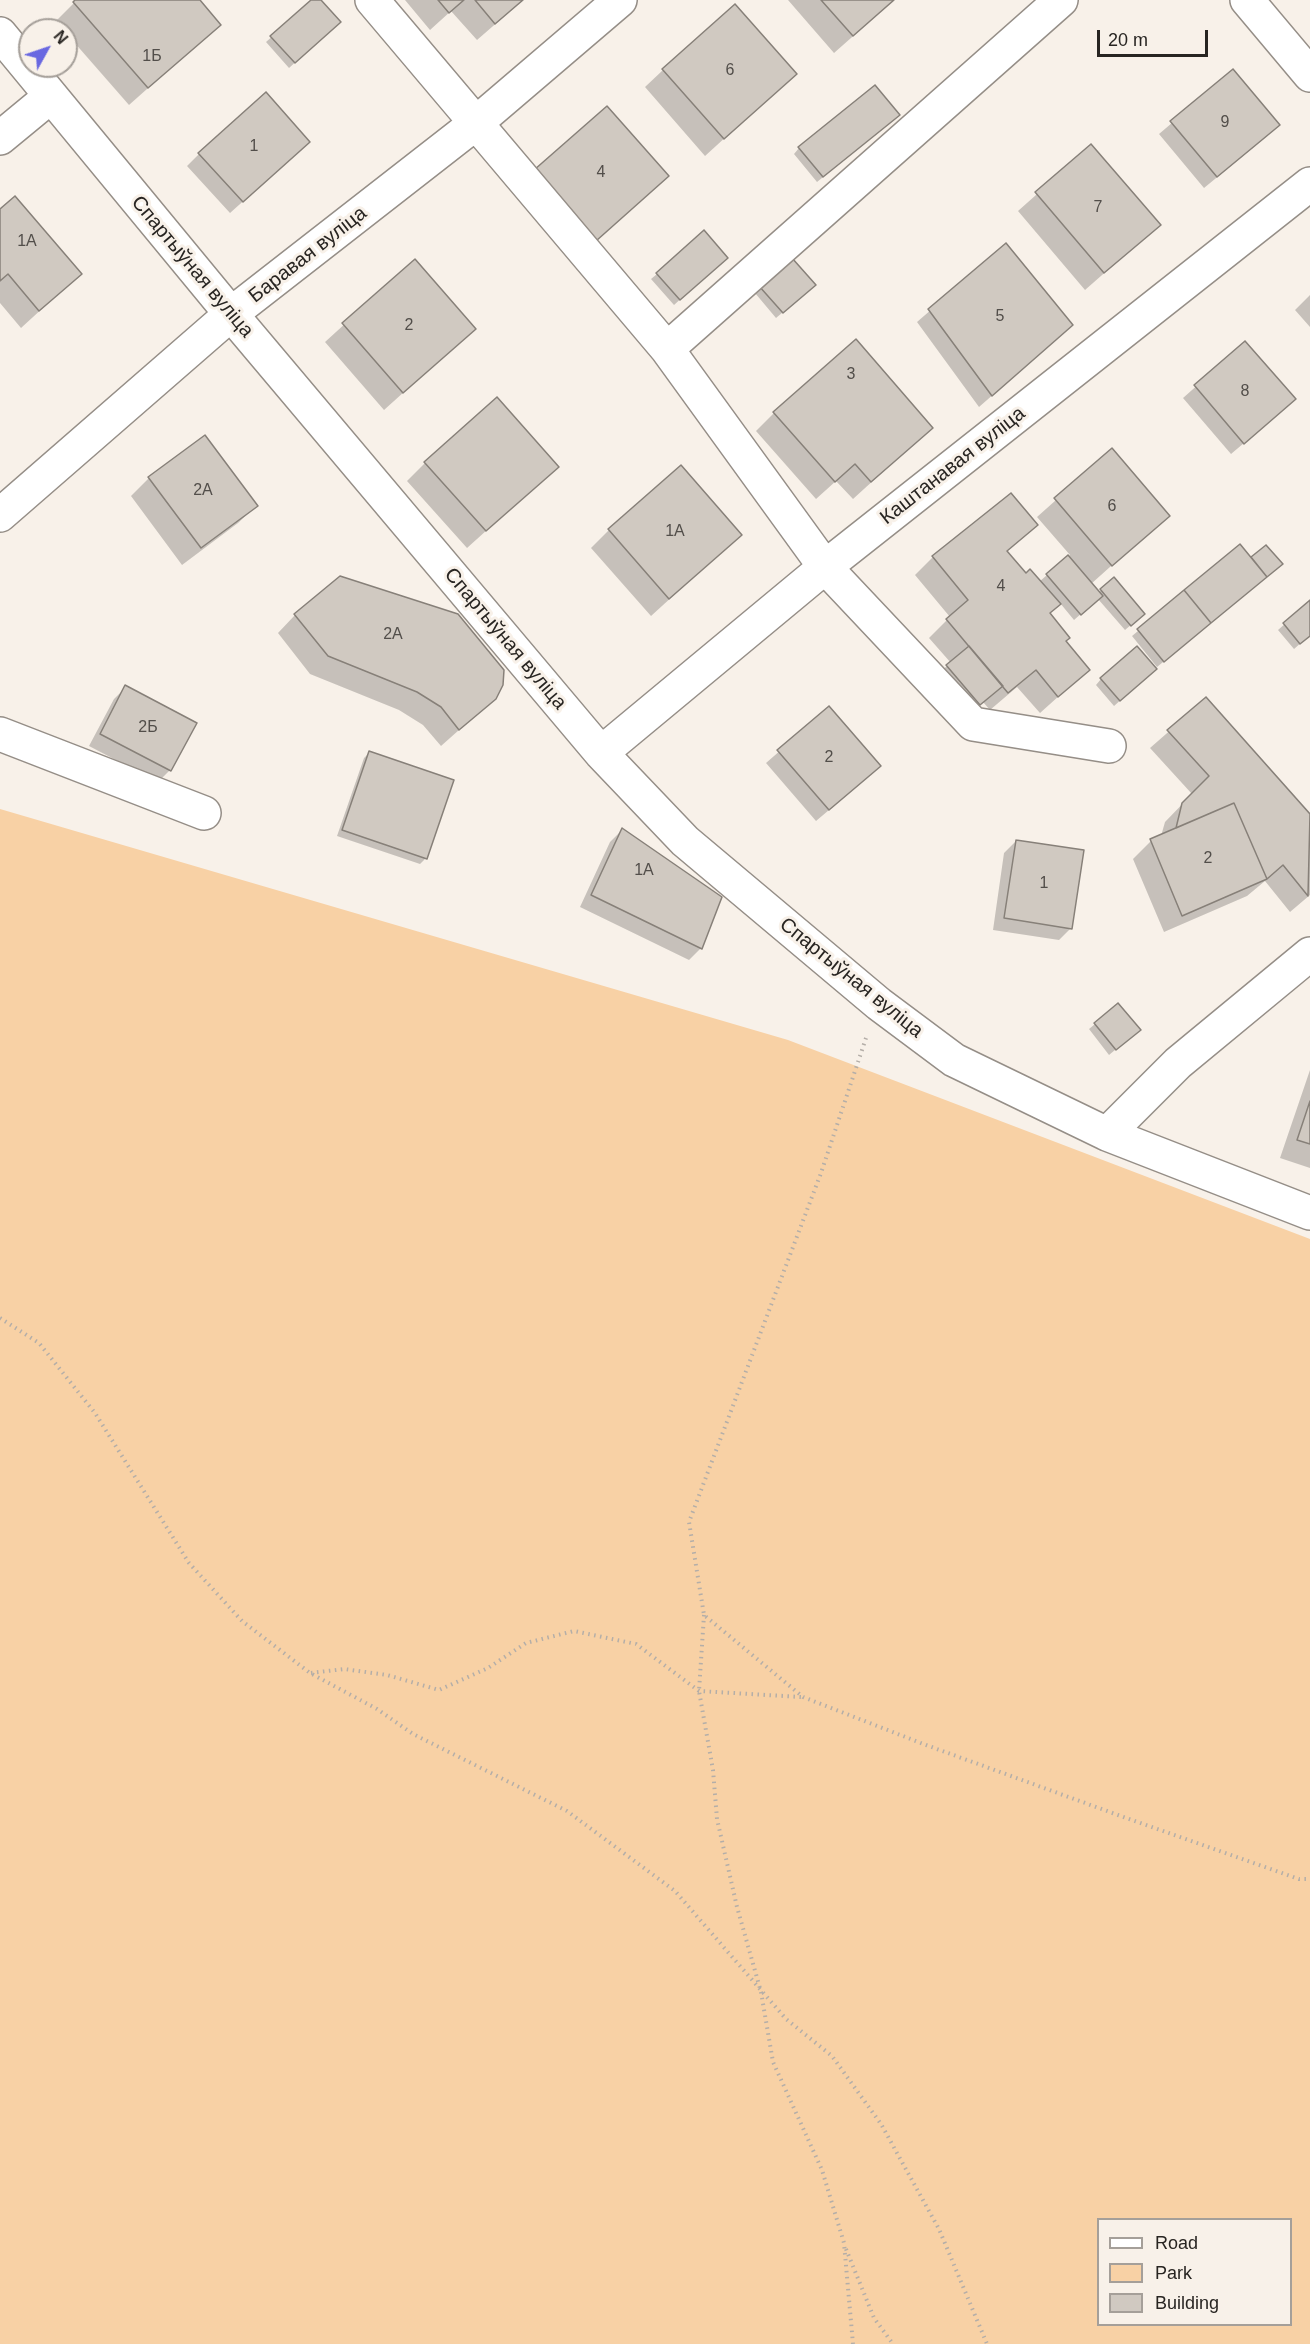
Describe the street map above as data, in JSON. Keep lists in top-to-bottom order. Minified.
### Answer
{"streets":{"street":["Баравая вуліца","Спартыўная вуліца","Каштанавая вуліца"]},"crossings":[["Баравая вуліца","Спартыўная вуліца"],["Спартыўная вуліца","Каштанавая вуліца"]],"house_numbers":["1Б","6","9","1","4","7","1А","5","2","3","8","2А","6","1А","4","2А","2Б","2","2","1А","1"],"legend":["Road","Park","Building"],"scale_bar":"20 m","north":"top right"}
